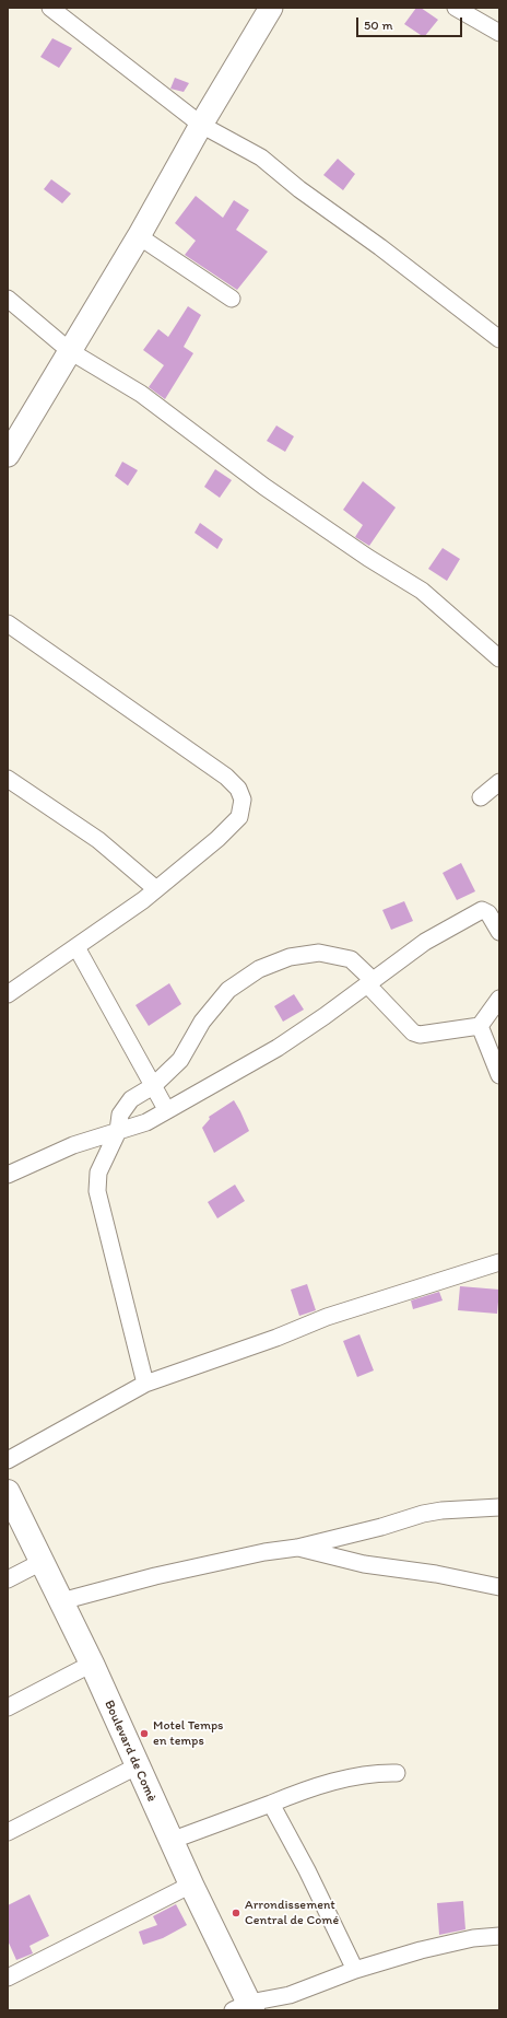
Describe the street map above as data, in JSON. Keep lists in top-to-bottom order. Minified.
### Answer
{"streets":{"main road":["Boulevard de Comè"]},"places":["Motel Temps en temps","Arrondissement Central de Comé"],"scale_bar":"50 m"}
